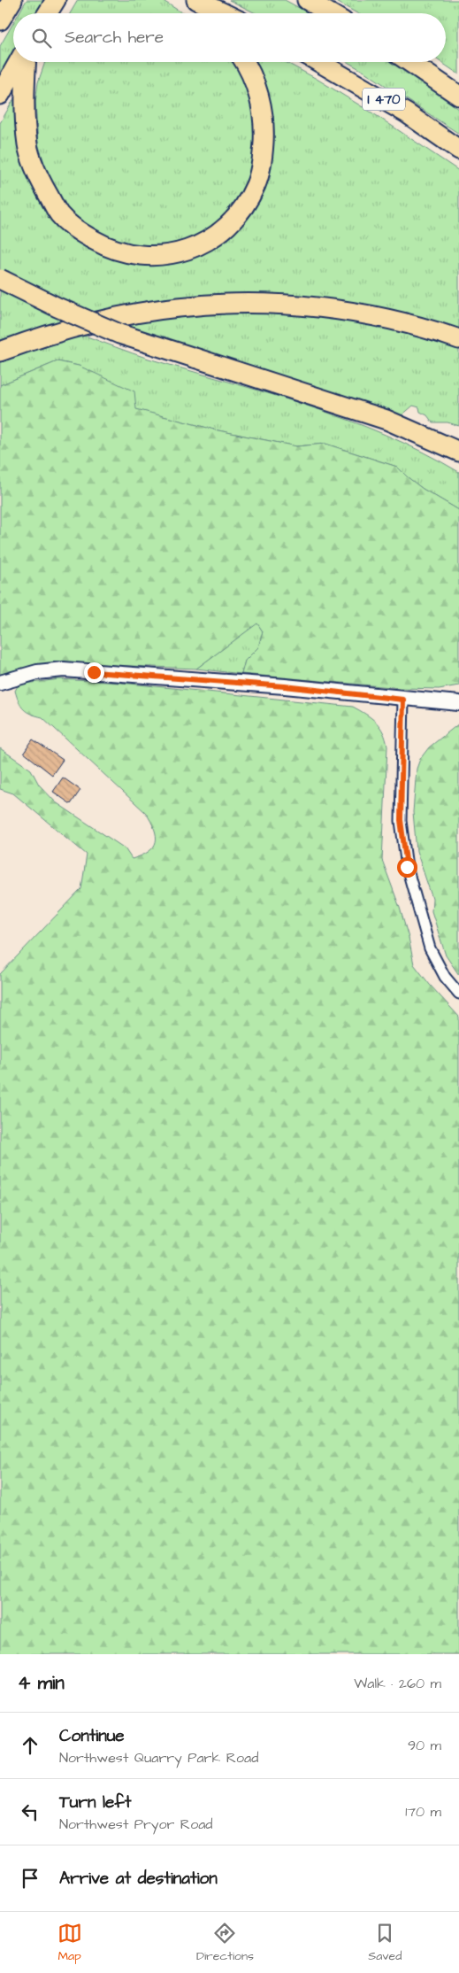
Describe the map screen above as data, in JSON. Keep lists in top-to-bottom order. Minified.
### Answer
{"streets":{"highway":["I 470"]},"page":{"search":"Search here","heading":["4 min","Walk · 260 m"],"list":[["Continue","Northwest Quarry Park Road","90 m"],["Turn left","Northwest Pryor Road","170 m"],"Arrive at destination"],"nav":["Map","Directions","Saved"]}}
